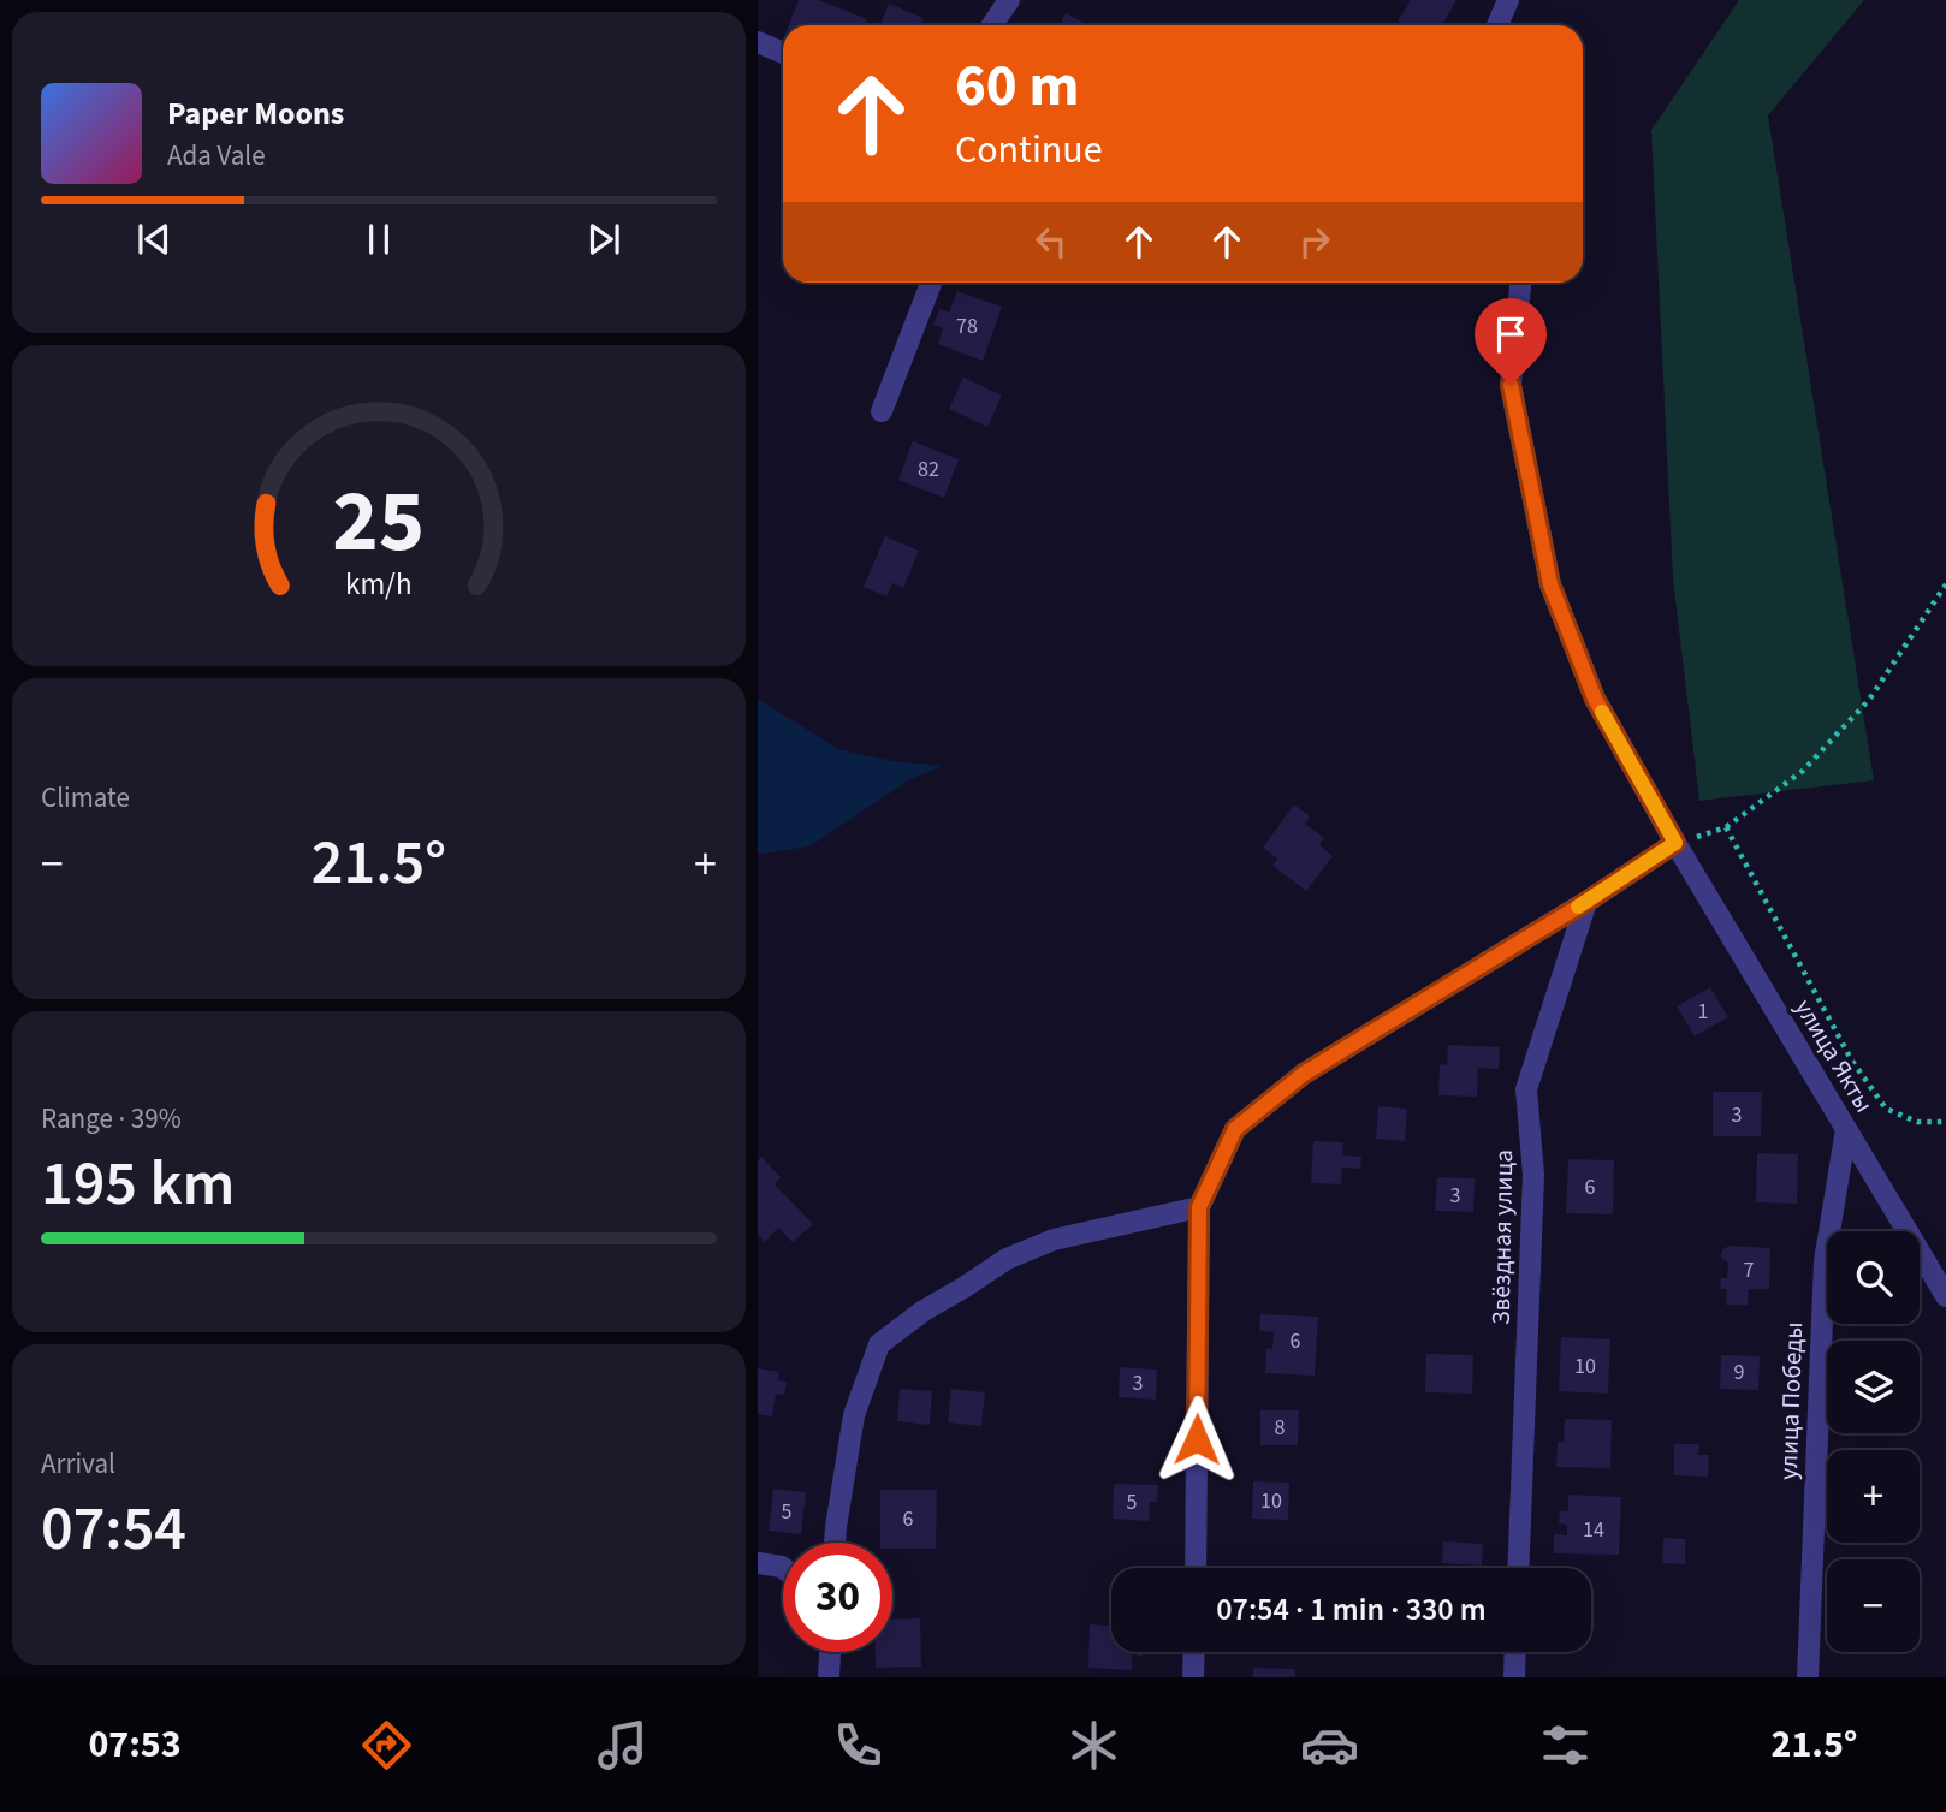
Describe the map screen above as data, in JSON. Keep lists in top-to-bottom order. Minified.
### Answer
{"streets":{"street":["улица Якты","Звёздная улица","улица Победы"]},"crossings":[["улица Якты","улица Победы"]],"house_numbers":["78","82","1","3","6","3","7","6","10","9","3","8","10","5","5","6","14"],"page":{"turn":["60 m","Continue"],"song":["Paper Moons","Ada Vale"],"tile":["Climate",["Range · 39%","195 km"],["Arrival","07:54"]],"heat":["−","21.5°","+"],"map_buttons":["+","−"],"limit":"30","trip":"07:54 · 1 min · 330 m","tabs":["07:53","21.5°"],"gauge":["25","km/h"]}}
